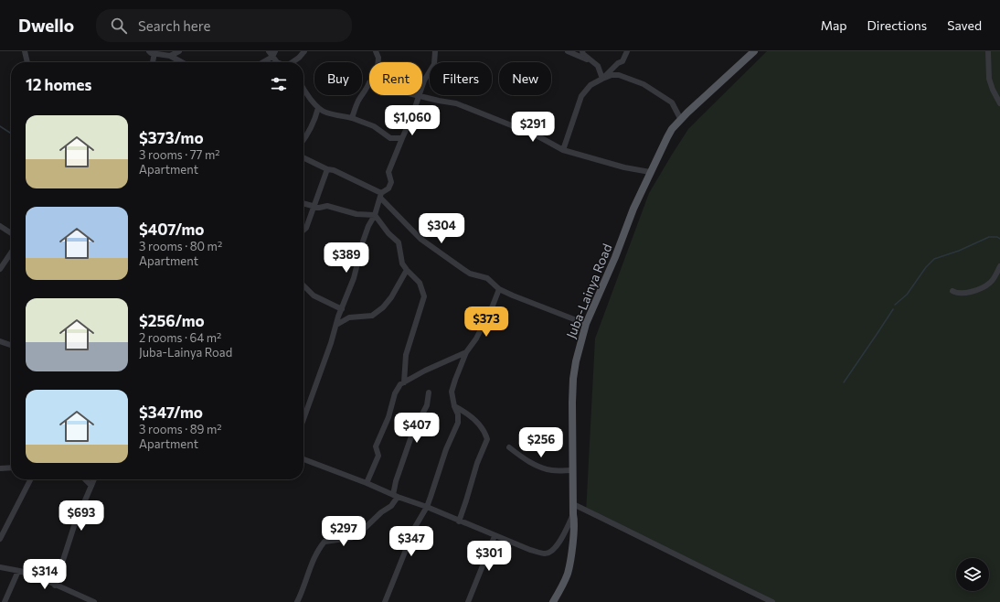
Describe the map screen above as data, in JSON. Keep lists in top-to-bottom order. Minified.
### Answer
{"streets":{"main road":["Juba-Lainya Road"]},"page":{"header":"Dwello","search":"Search here","nav":["Map","Directions","Saved"],"chip":["Buy","Rent","Filters","New"],"heading":"12 homes","price":["$1,060","$291","$304","$389","$373","$407","$256","$693","$297","$347","$301","$314"],"list":[{"name":"$373/mo","note":"3 rooms · 77 m² · Apartment"},{"name":"$407/mo","note":"3 rooms · 80 m² · Apartment"},{"name":"$256/mo","note":"2 rooms · 64 m² · Juba-Lainya Road"},{"name":"$347/mo","note":"3 rooms · 89 m² · Apartment"}]}}
